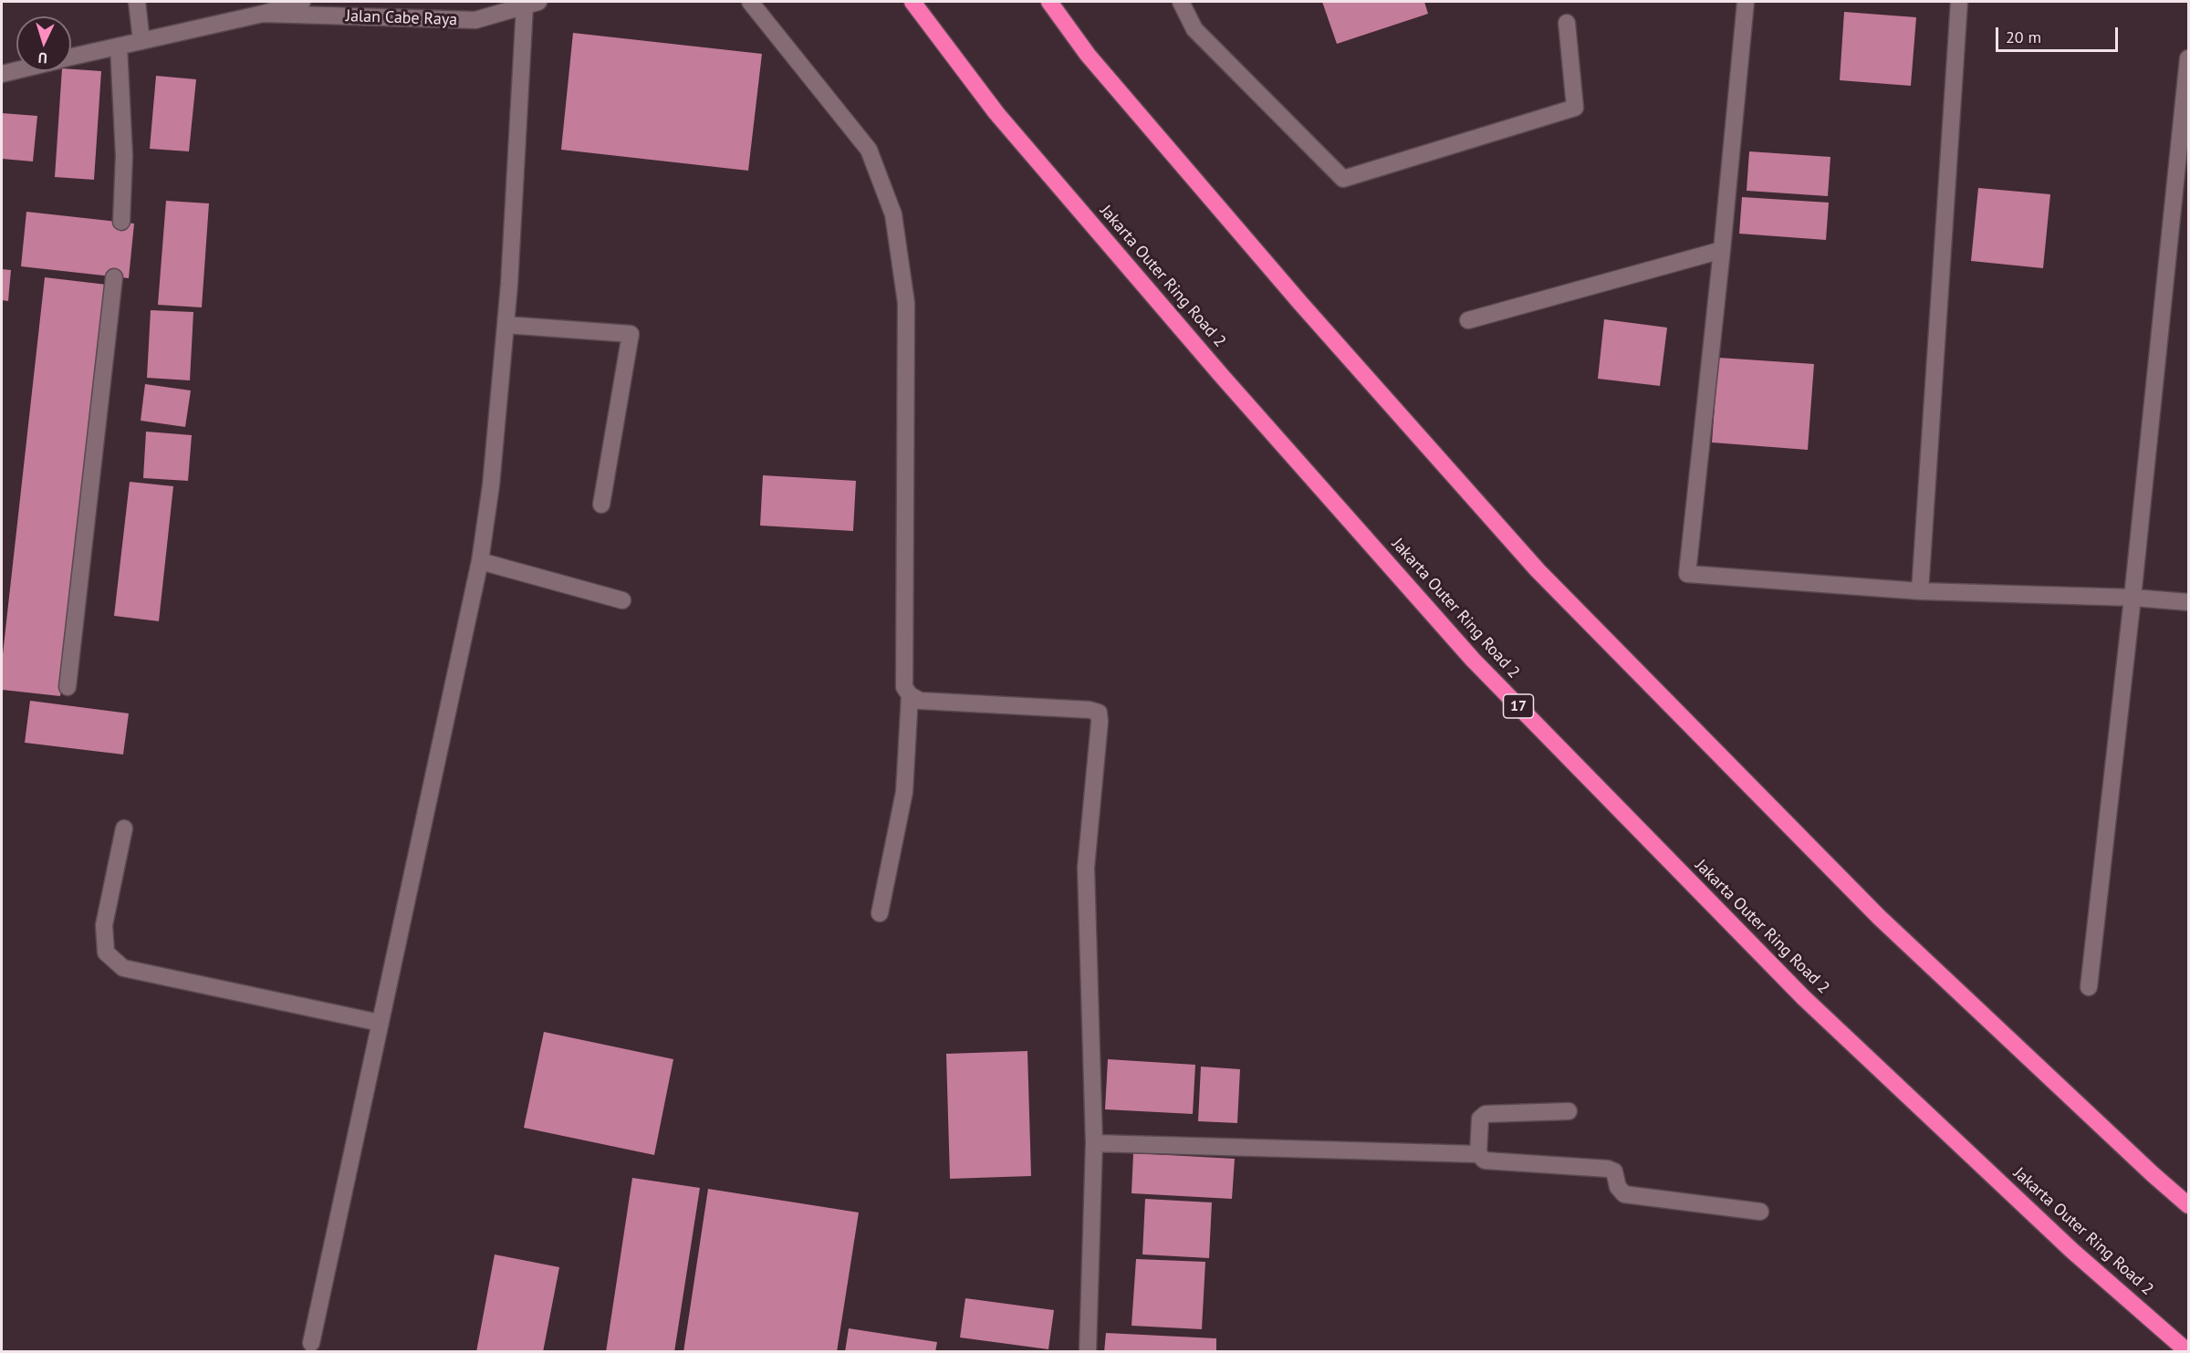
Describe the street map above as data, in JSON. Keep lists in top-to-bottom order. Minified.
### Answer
{"streets":{"highway":["Jakarta Outer Ring Road 2","17"],"street":["Jalan Cabe Raya"]},"scale_bar":"20 m","north":"bottom"}
